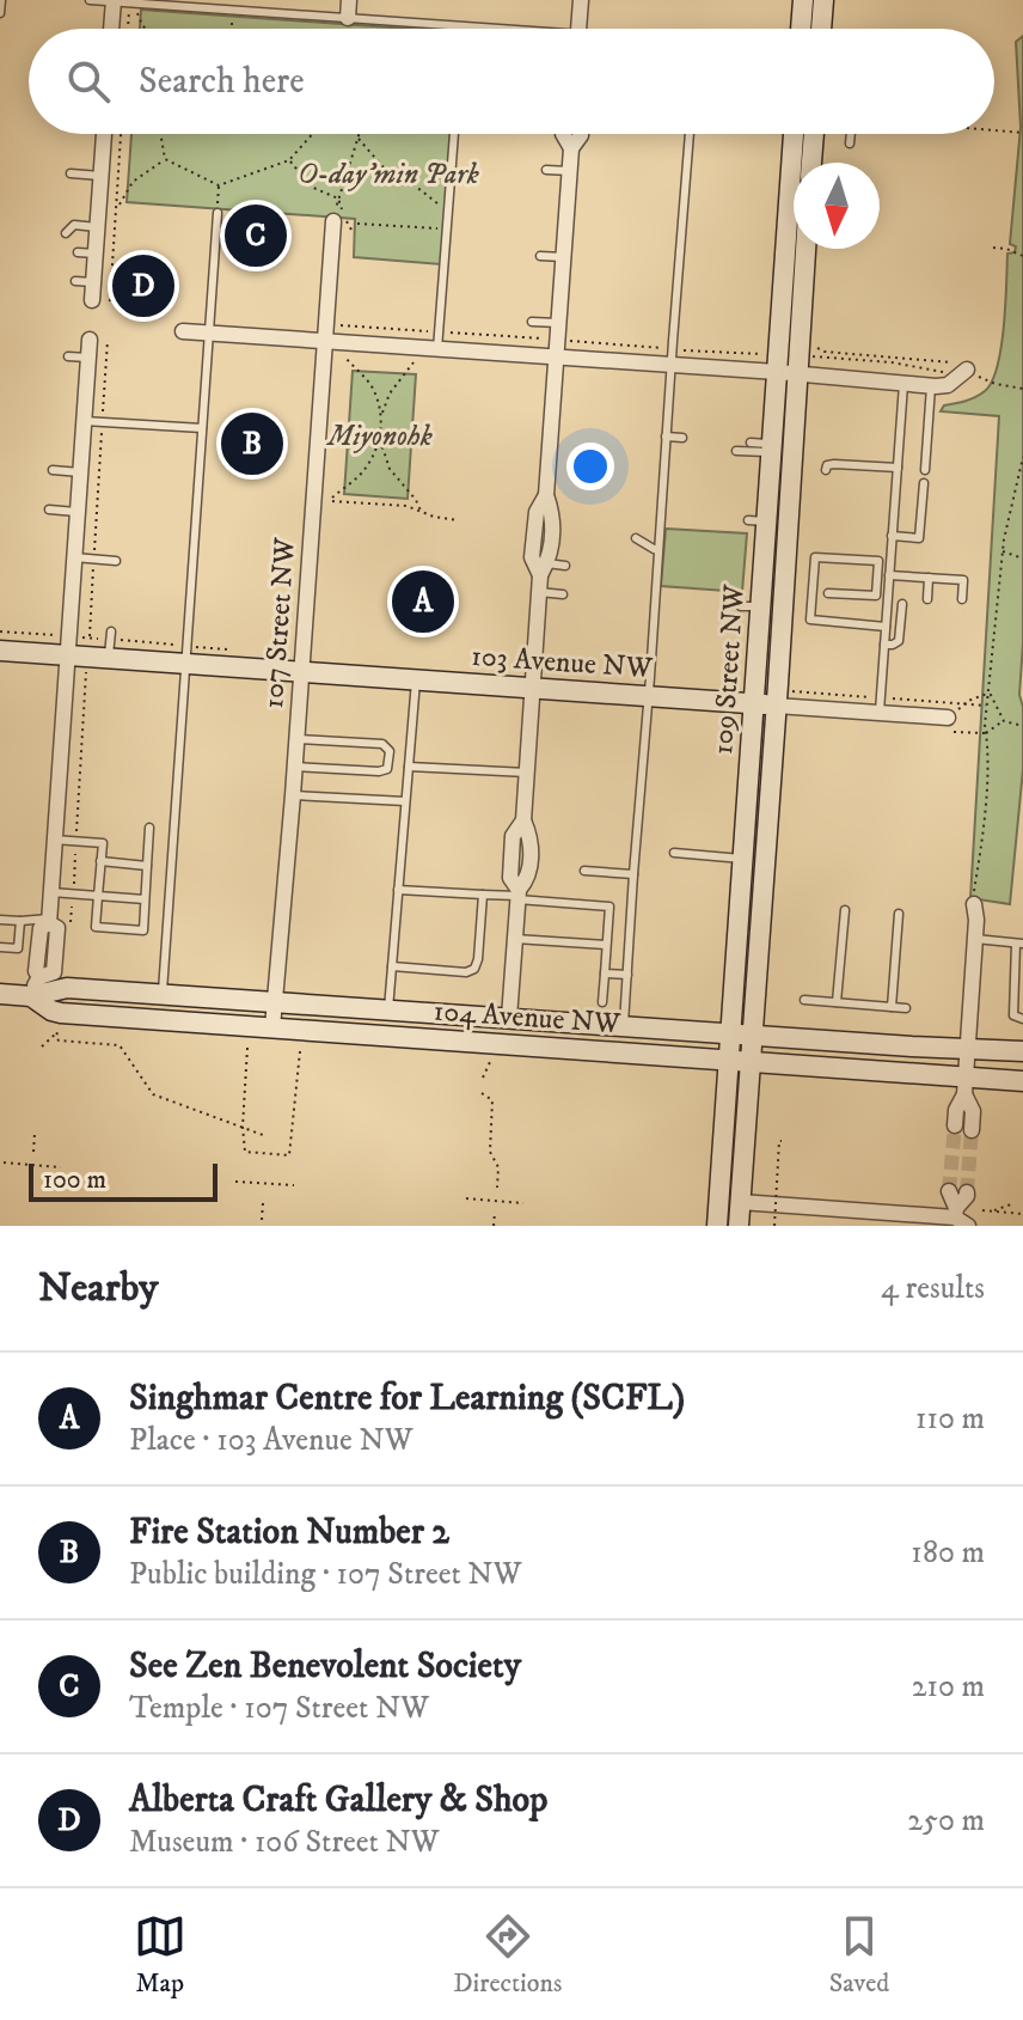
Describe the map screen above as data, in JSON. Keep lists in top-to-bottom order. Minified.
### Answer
{"streets":{"main road":["103 Avenue NW","109 Street NW","104 Avenue NW"],"street":["107 Street NW"]},"crossings":[["107 Street NW","103 Avenue NW"],["107 Street NW","104 Avenue NW"],["103 Avenue NW","109 Street NW"],["109 Street NW","104 Avenue NW"]],"parks":["O-day'min Park","Miyonohk"],"scale_bar":"100 m","north":"bottom","page":{"search":"Search here","pins":["C","D","B","A"],"scale":"100 m","heading":["Nearby","4 results"],"list":[{"mark":"A","name":"Singhmar Centre for Learning (SCFL)","note":"Place · 103 Avenue NW","value":"110 m"},{"mark":"B","name":"Fire Station Number 2","note":"Public building · 107 Street NW","value":"180 m"},{"mark":"C","name":"See Zen Benevolent Society","note":"Temple · 107 Street NW","value":"210 m"},{"mark":"D","name":"Alberta Craft Gallery & Shop","note":"Museum · 106 Street NW","value":"250 m"}],"nav":["Map","Directions","Saved"]}}
